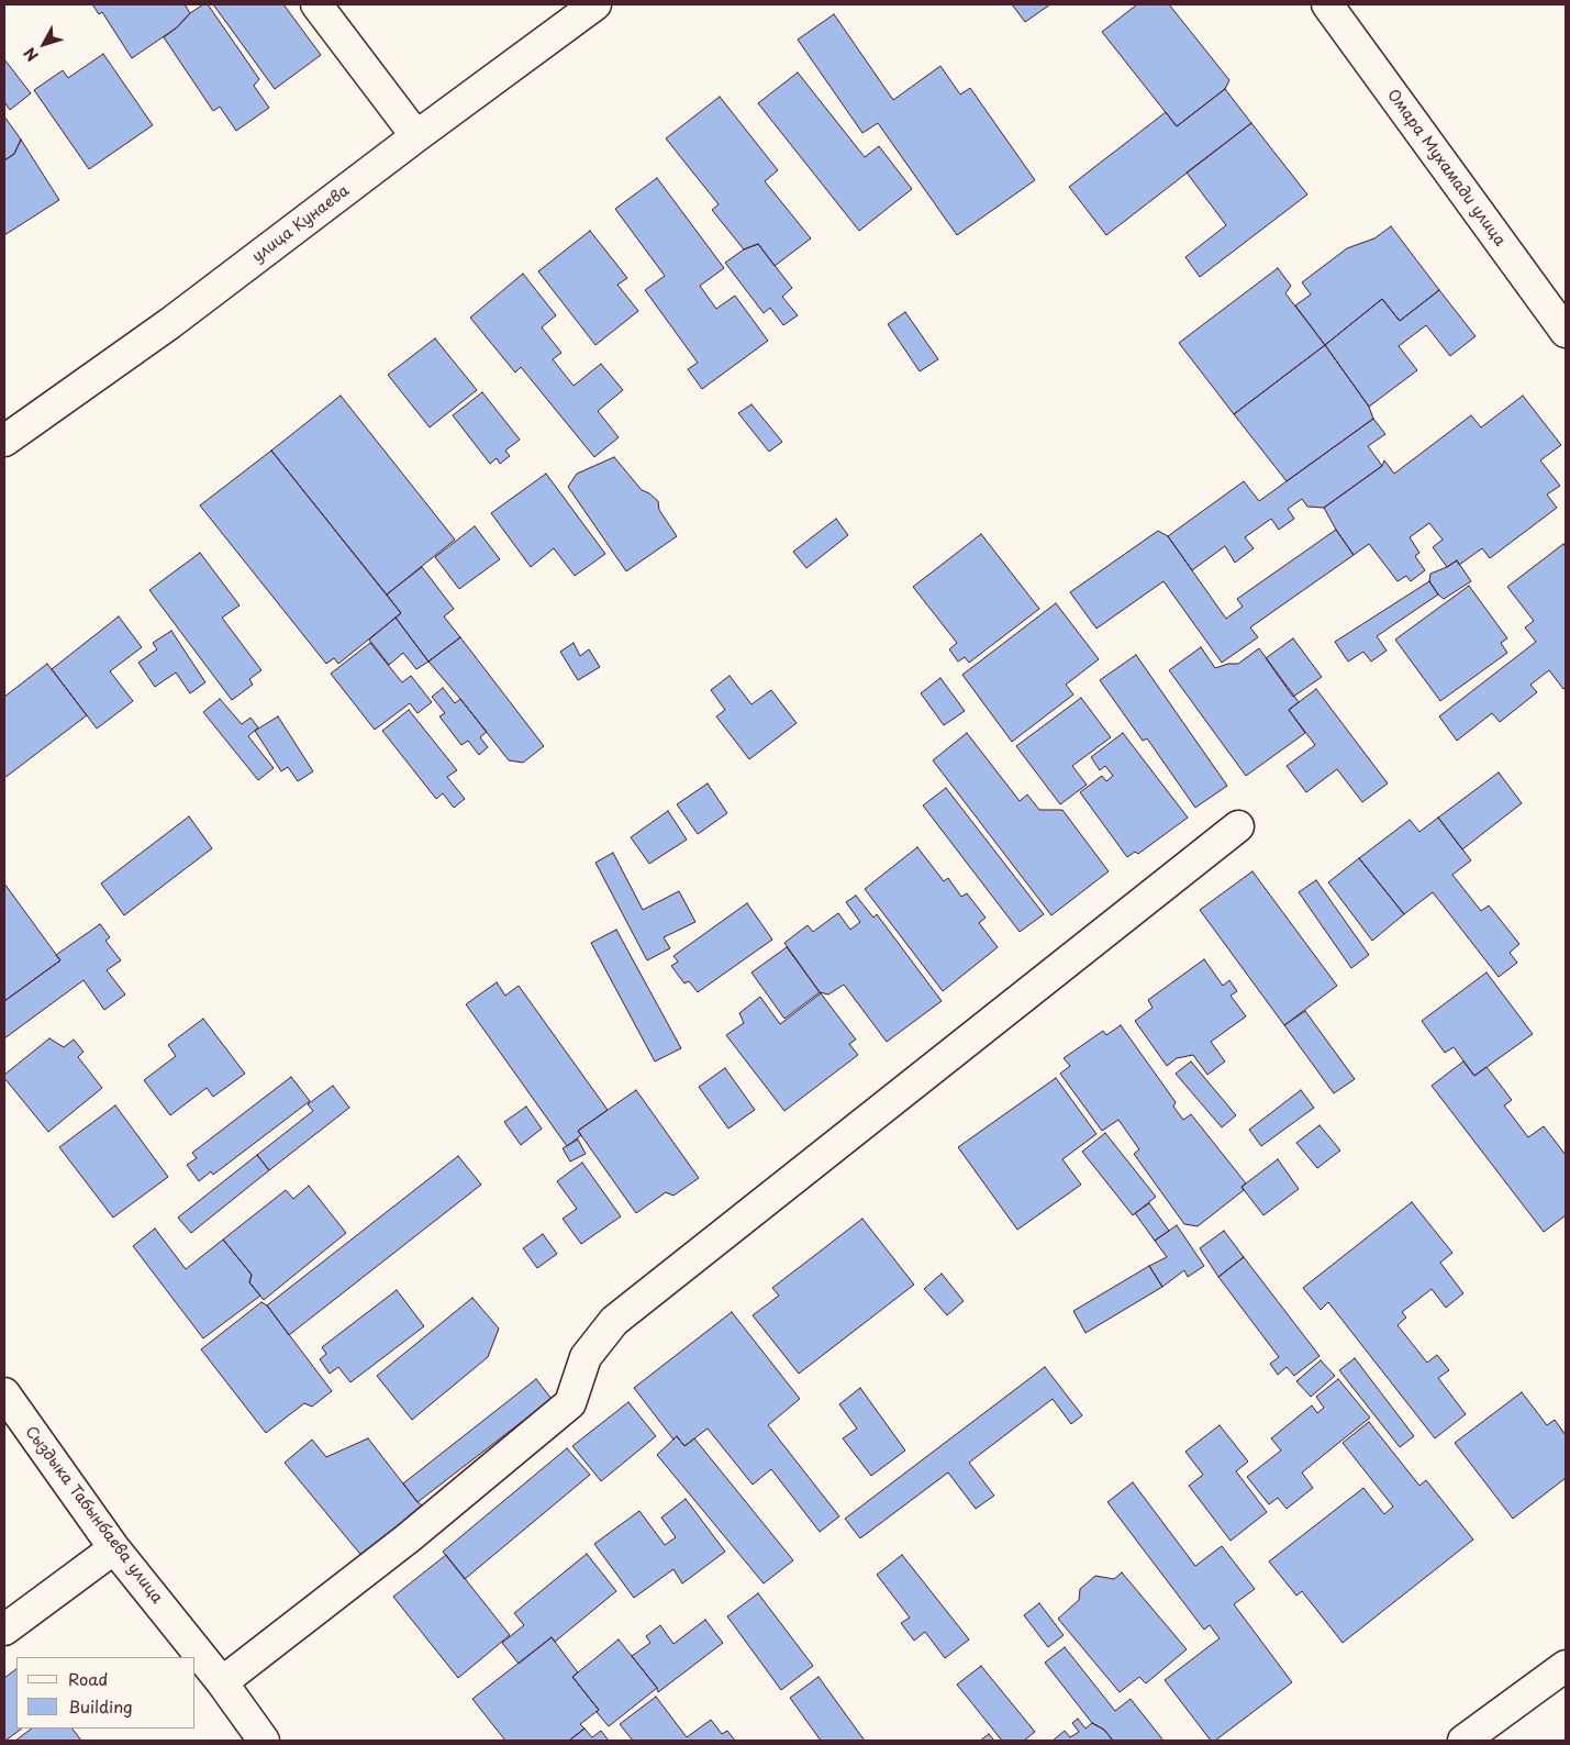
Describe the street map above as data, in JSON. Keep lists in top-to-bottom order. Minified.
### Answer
{"streets":{"street":["Омара Мухамади улица","улица Кунаева","Сыздыка Табынбаева улица"]},"legend":["Road","Building"],"north":"bottom left"}
